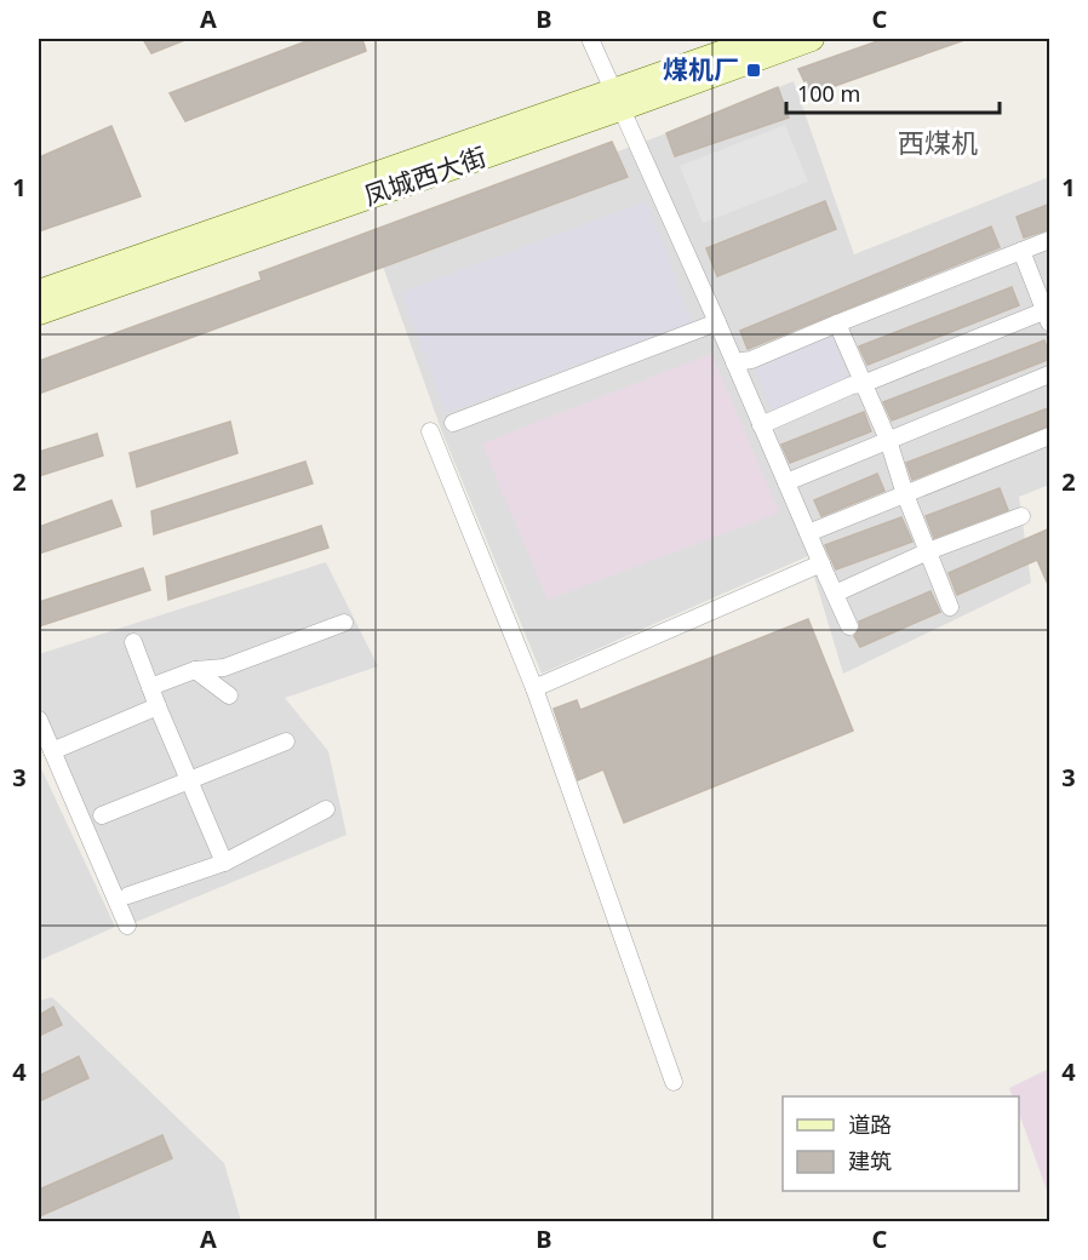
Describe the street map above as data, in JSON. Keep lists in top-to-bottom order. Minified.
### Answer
{"streets":{"main road":["凤城西大街"]},"districts":["西煤机"],"places":{"transit":["煤机厂"]},"legend":["道路","建筑"],"scale_bar":"100 m","grid":{"columns":["A","B","C"],"rows":["1","2","3","4"]}}
